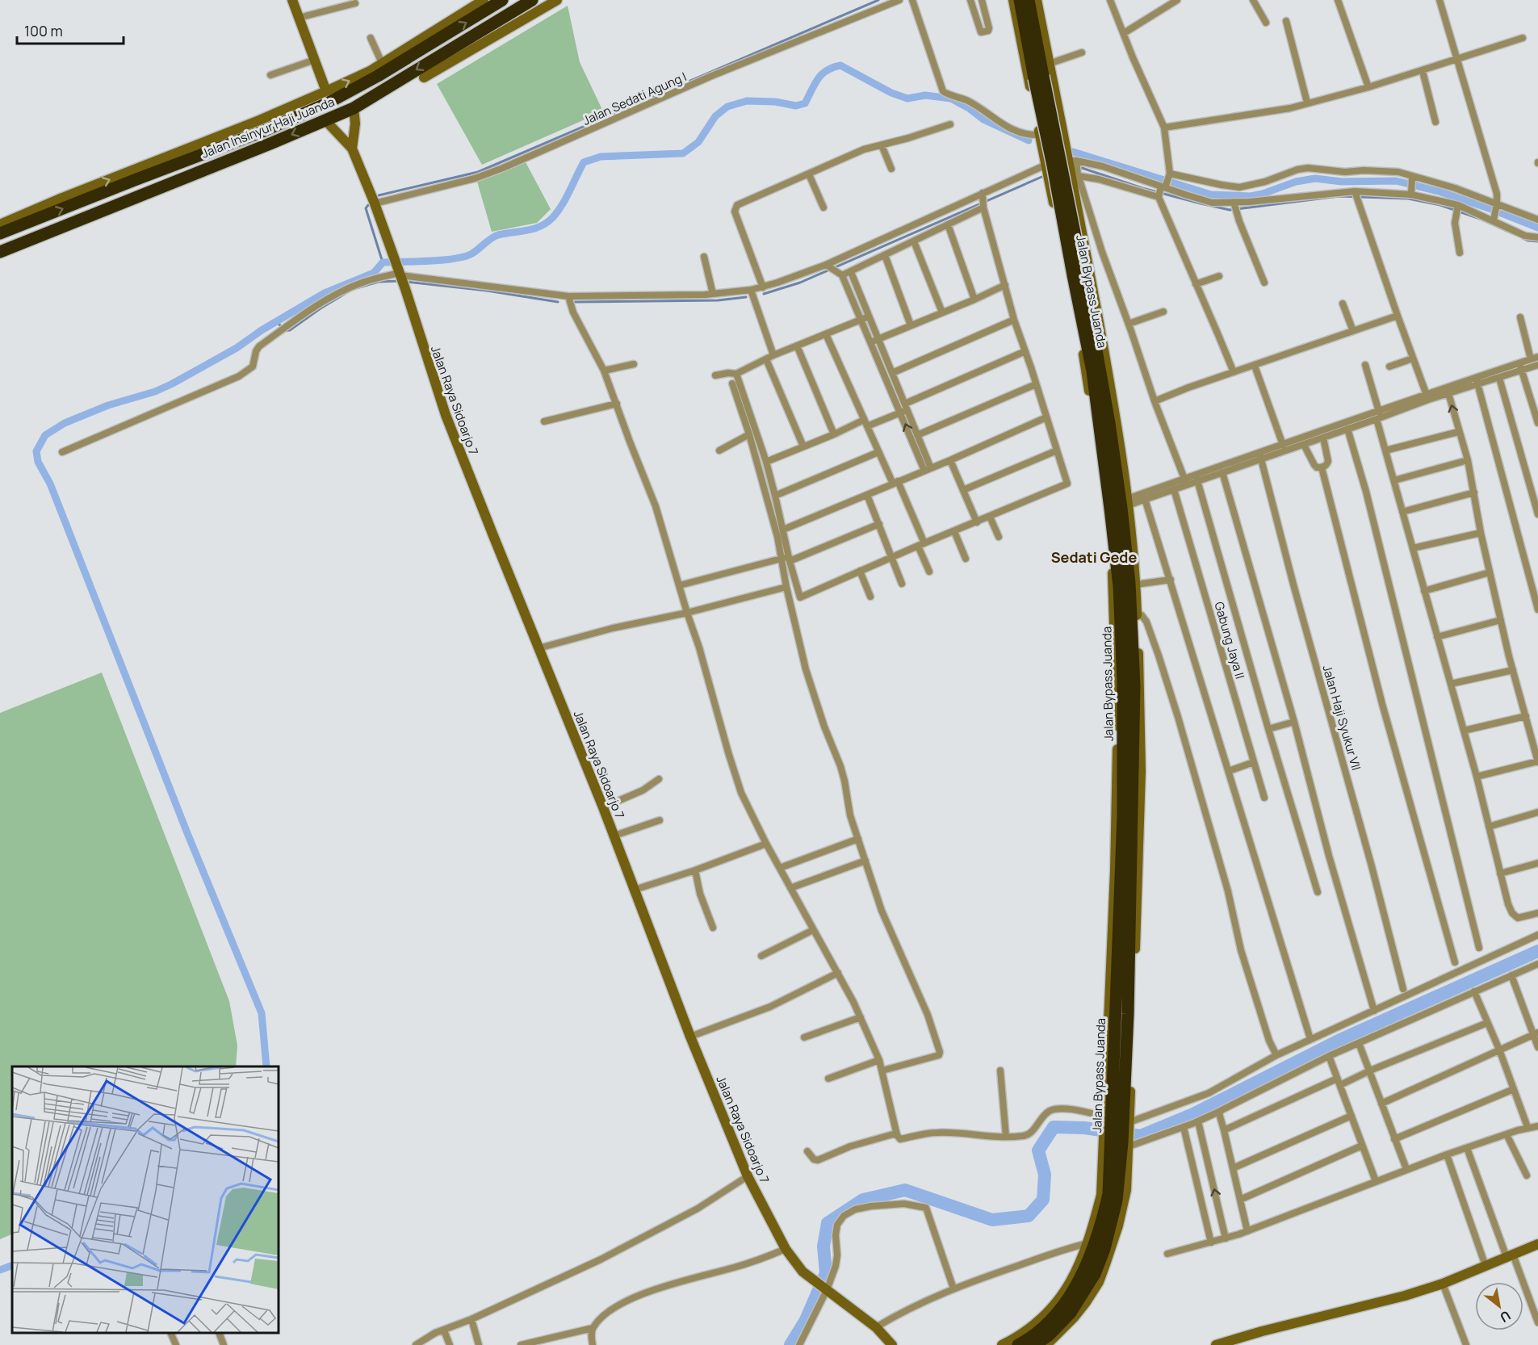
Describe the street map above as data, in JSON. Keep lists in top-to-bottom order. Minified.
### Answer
{"streets":{"highway":["Jalan Insinyur Haji Juanda","Jalan Bypass Juanda"],"street":["Jalan Sedati Agung I","Jalan Raya Sidoarjo 7","Gabung Jaya II","Jalan Haji Syukur VII"]},"crossings":[["Jalan Sedati Agung I","Jalan Raya Sidoarjo 7"],["Jalan Insinyur Haji Juanda","Jalan Raya Sidoarjo 7"]],"districts":["Sedati Gede"],"scale_bar":"100 m","north":"bottom right"}
